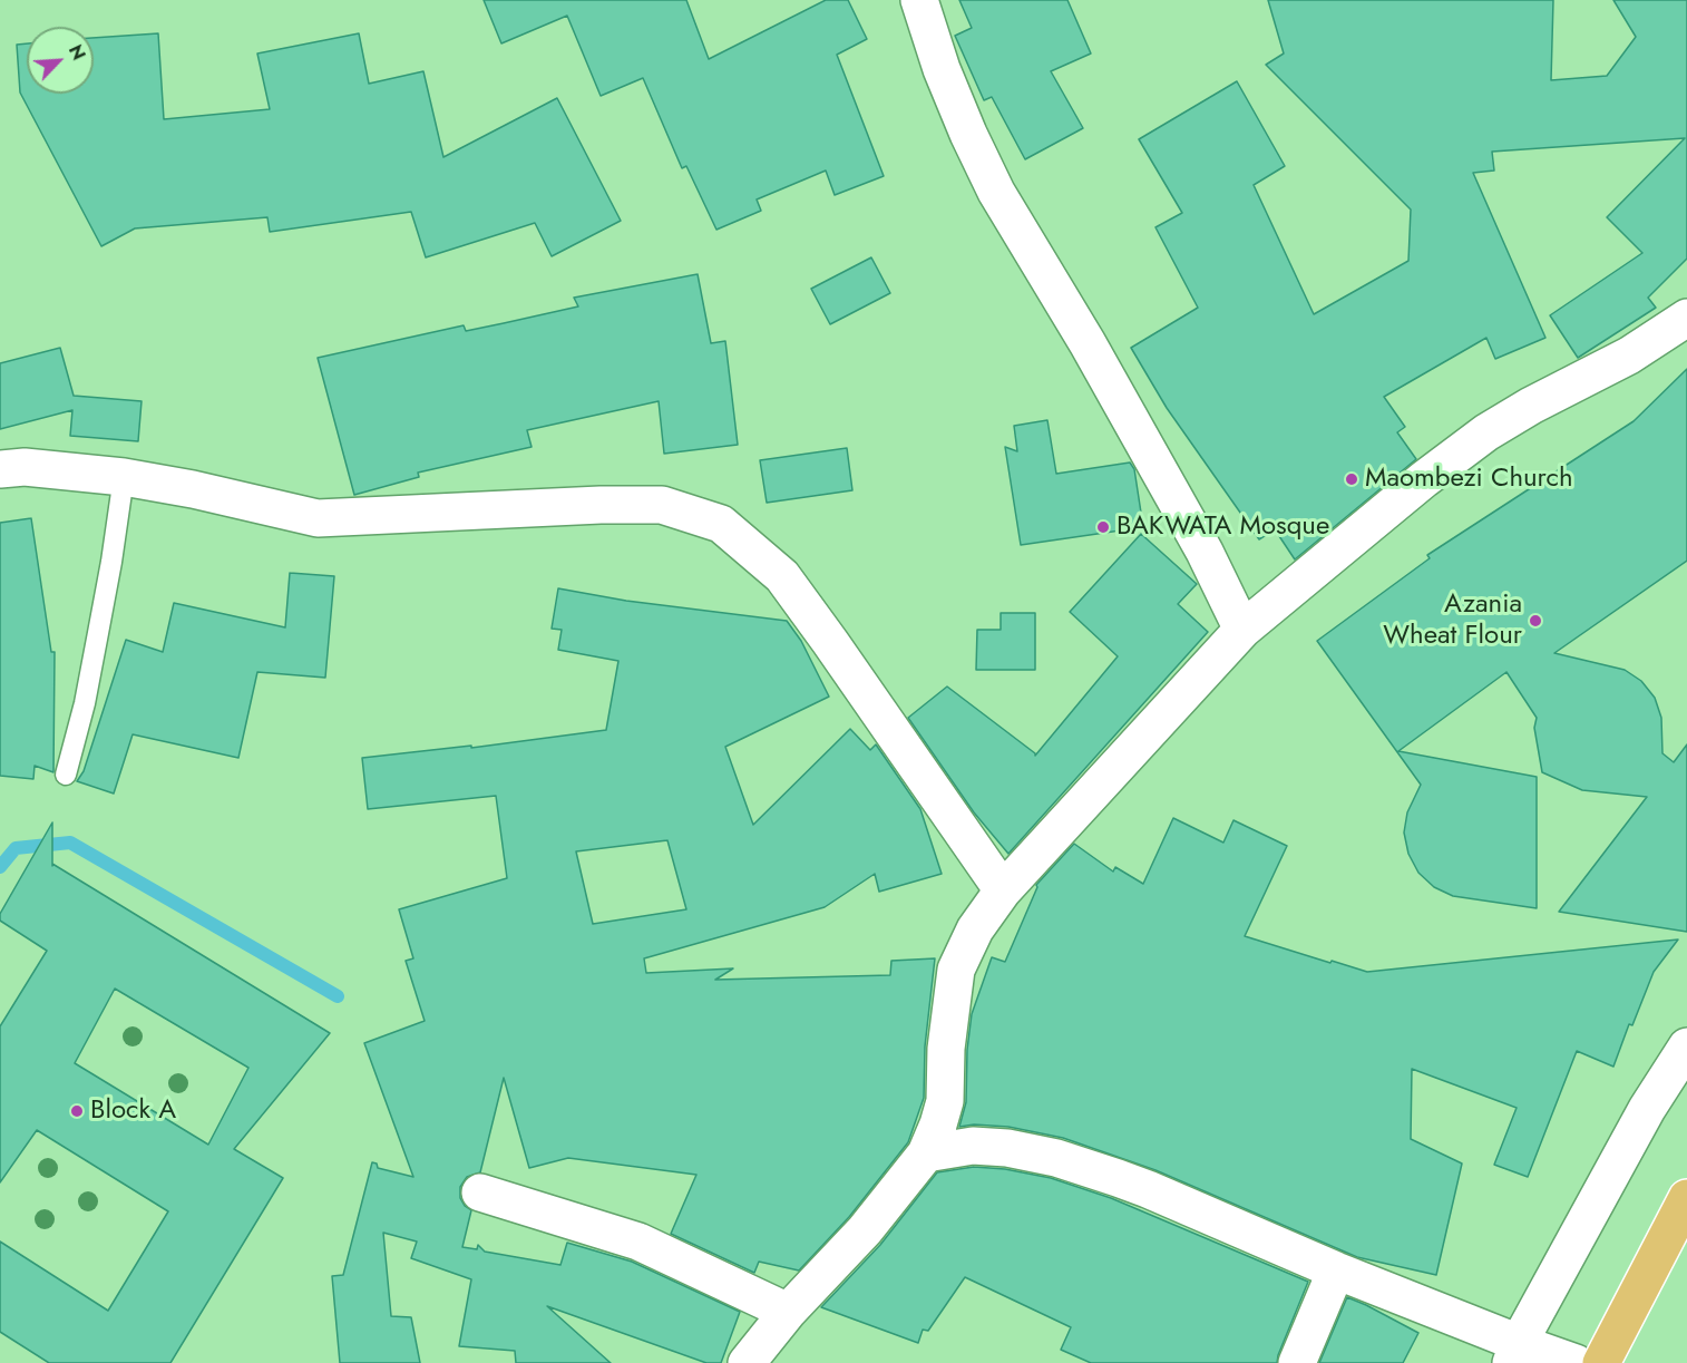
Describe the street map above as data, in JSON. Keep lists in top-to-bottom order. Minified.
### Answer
{"places":["Maombezi Church","BAKWATA Mosque","Azania Wheat Flour","Block A"],"north":"top right"}
